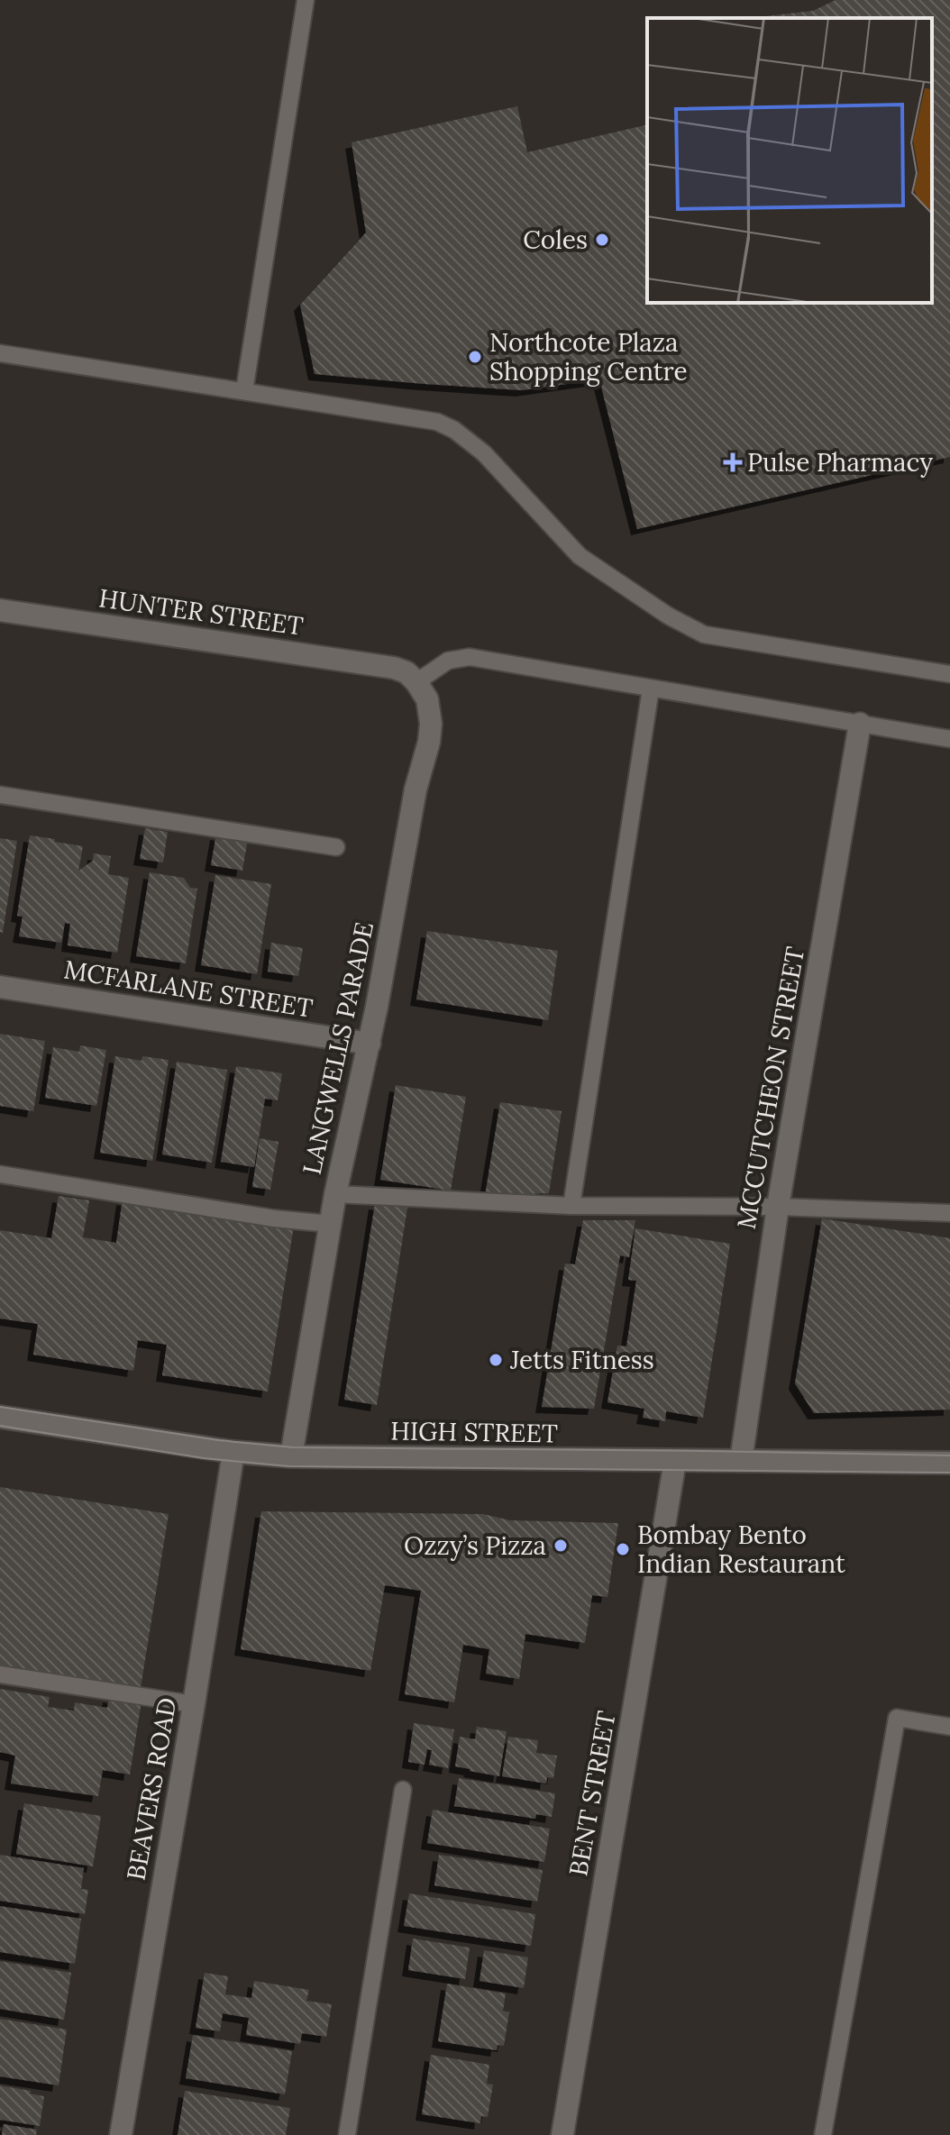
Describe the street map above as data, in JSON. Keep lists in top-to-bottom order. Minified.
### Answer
{"streets":{"street":["HUNTER STREET","MCFARLANE STREET","LANGWELLS PARADE","MCCUTCHEON STREET","HIGH STREET","BEAVERS ROAD","BENT STREET"]},"crossings":[["HUNTER STREET","LANGWELLS PARADE"],["MCFARLANE STREET","LANGWELLS PARADE"],["LANGWELLS PARADE","HIGH STREET"],["MCCUTCHEON STREET","HIGH STREET"],["HIGH STREET","BEAVERS ROAD"],["HIGH STREET","BENT STREET"]],"places":{"other":["Coles","Northcote Plaza Shopping Centre","Jetts Fitness","Ozzy’s Pizza","Bombay Bento Indian Restaurant"],"health":["Pulse Pharmacy"]}}
